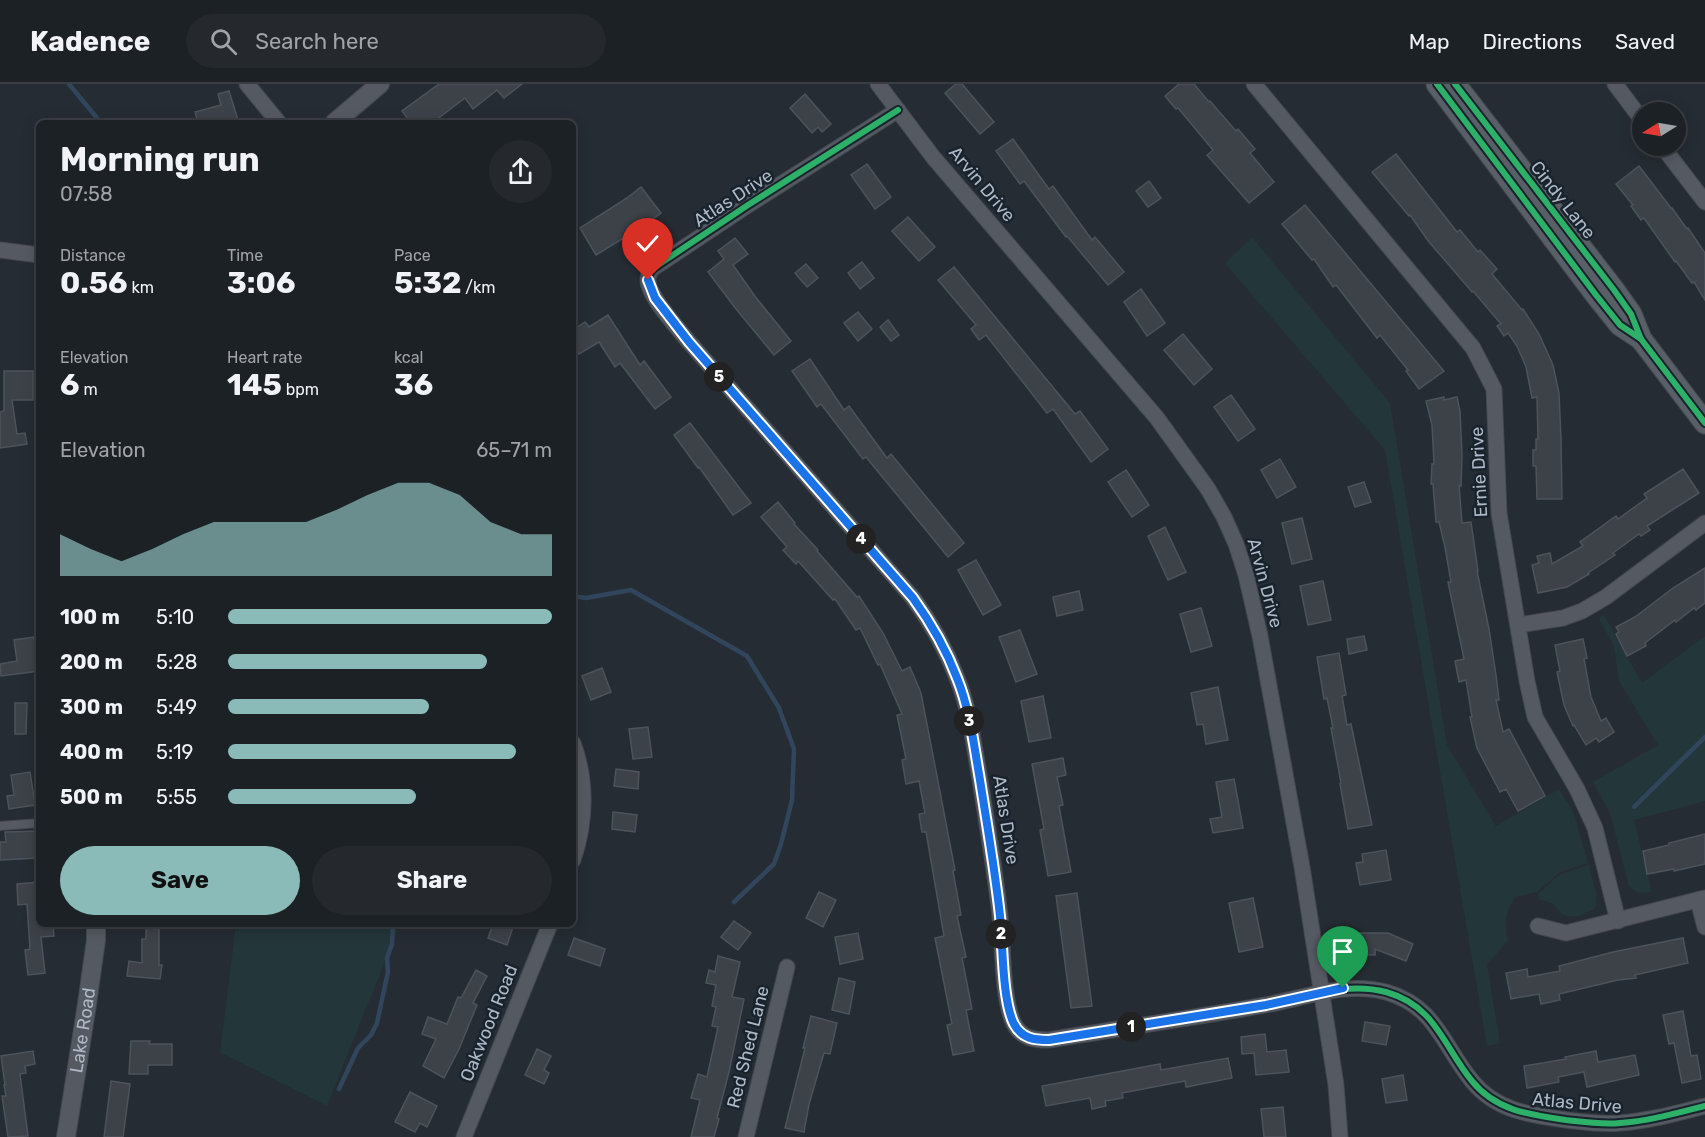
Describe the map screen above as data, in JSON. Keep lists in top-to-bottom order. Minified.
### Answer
{"streets":{"main road":["Cindy Lane"],"street":["Arvin Drive","Atlas Drive","Ernie Drive","Oakwood Road","Lake Road","Red Shed Lane"]},"crossings":[["Arvin Drive","Atlas Drive"]],"north":"left","page":{"header":"Kadence","search":"Search here","nav":["Map","Directions","Saved"],"heading":["Morning run","07:58"],"stats":[["Distance","0.56 km"],["Time","3:06"],["Pace","5:32 /km"],["Elevation","6 m"],["Heart rate","145 bpm"],["kcal","36"]],"pins":["5","4","3","2","1"],"chart":["Elevation","65–71 m"],"list":[{"name":"100 m","note":"5:10"},{"name":"200 m","note":"5:28"},{"name":"300 m","note":"5:49"},{"name":"400 m","note":"5:19"},{"name":"500 m","note":"5:55"}],"buttons":["Save","Share"]}}
